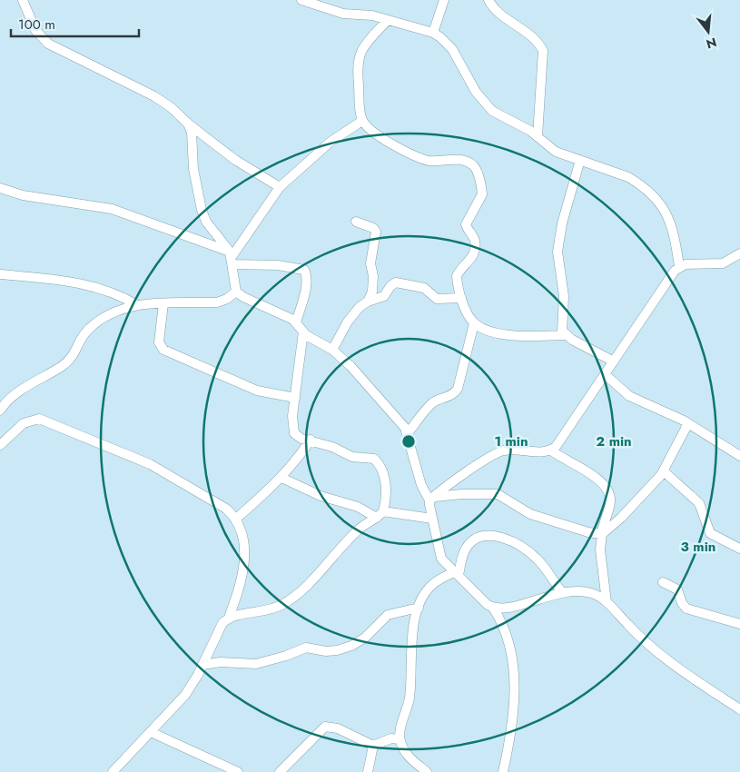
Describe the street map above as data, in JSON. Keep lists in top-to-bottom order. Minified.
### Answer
{"scale_bar":"100 m","north":"bottom","rings":["1 min","2 min","3 min"]}
